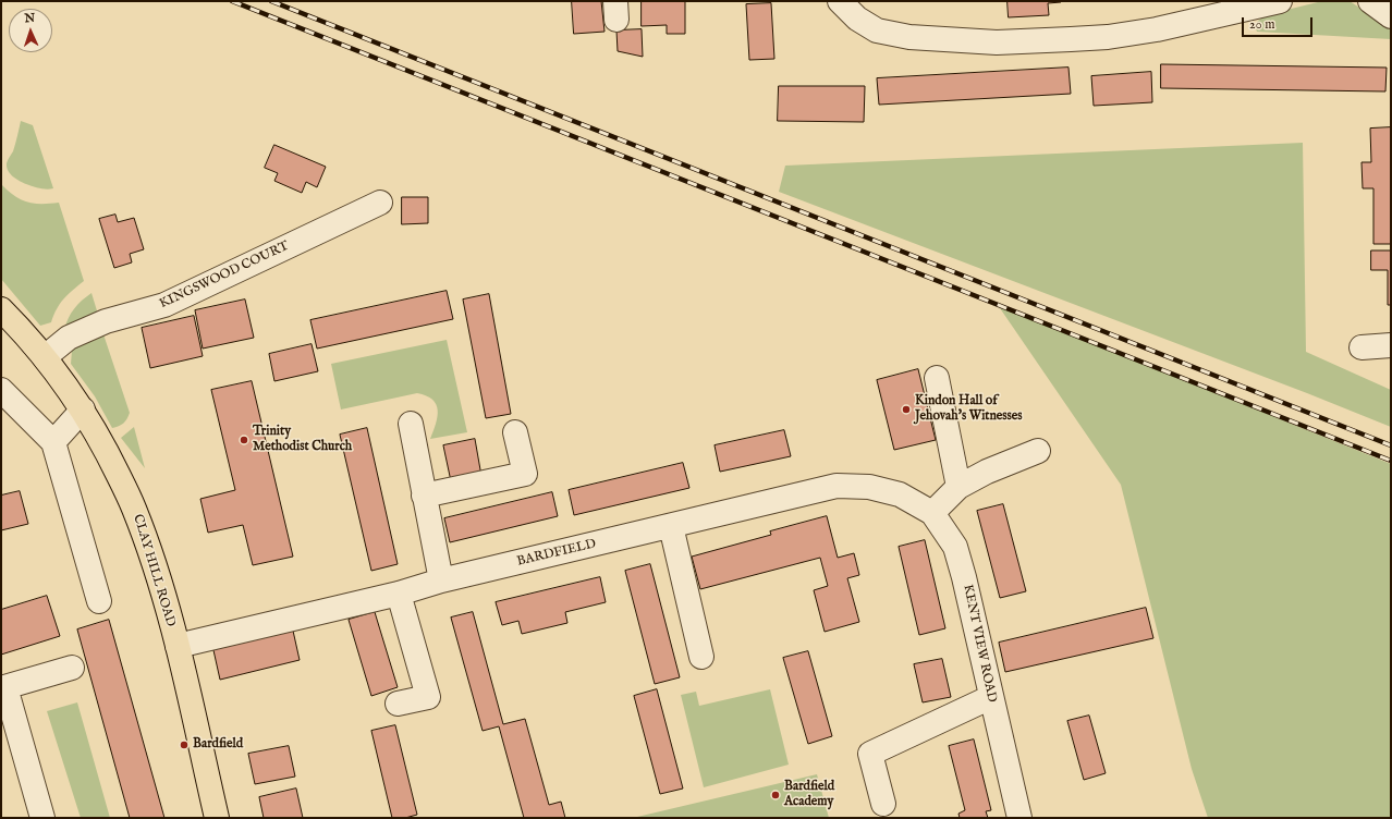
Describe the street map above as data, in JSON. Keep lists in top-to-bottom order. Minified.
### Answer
{"streets":{"main road":["CLAY HILL ROAD"],"street":["KINGSWOOD COURT","BARDFIELD","KENT VIEW ROAD"]},"crossings":[["KINGSWOOD COURT","CLAY HILL ROAD"],["BARDFIELD","CLAY HILL ROAD"],["BARDFIELD","KENT VIEW ROAD"]],"places":["Kindon Hall of Jehovah's Witnesses","Trinity Methodist Church","Bardfield","Bardfield Academy"],"scale_bar":"20 m","north":"top"}
